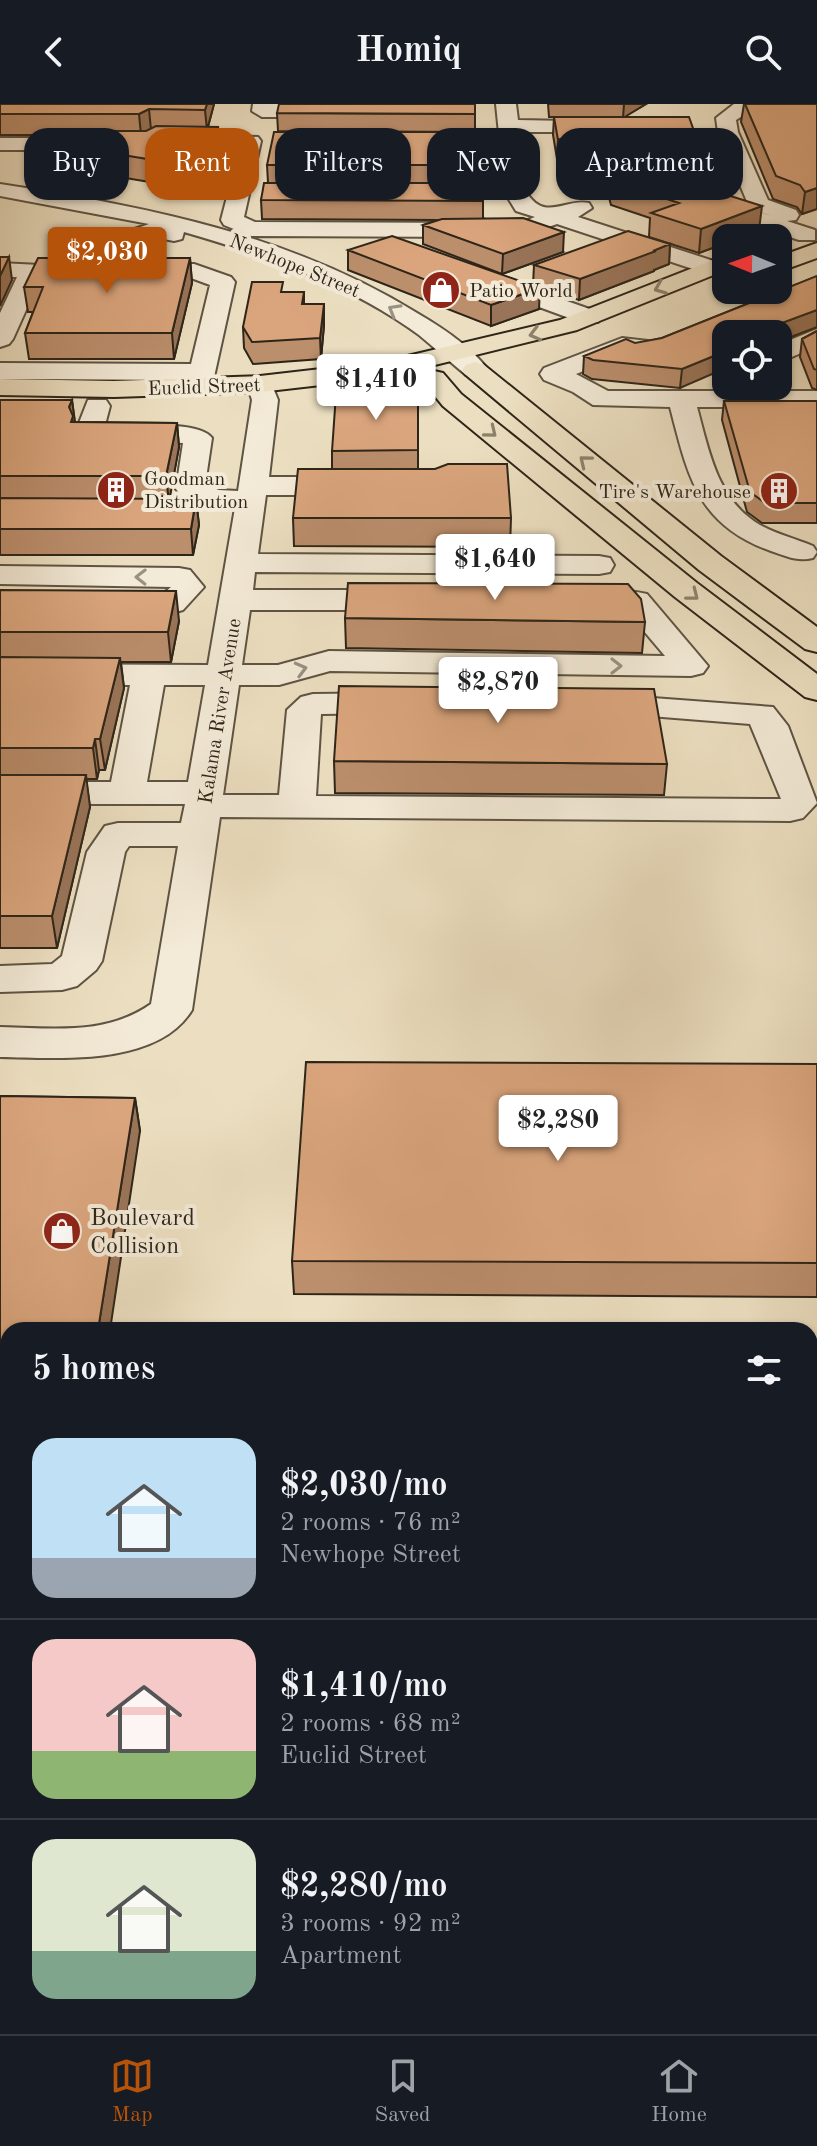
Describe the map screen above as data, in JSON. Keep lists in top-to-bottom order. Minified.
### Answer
{"streets":{"main road":["Euclid Street"],"street":["Newhope Street","Kalama River Avenue"]},"crossings":[["Newhope Street","Euclid Street"],["Euclid Street","Kalama River Avenue"]],"places":{"shop":["Patio World","Boulevard Collision"],"building":["Goodman Distribution","Tire's Warehouse"]},"north":"left","page":{"header":"Homiq","chip":["Buy","Rent","Filters","New","Apartment"],"price":["$2,030","$1,410","$1,640","$2,870","$2,280"],"heading":"5 homes","list":[{"name":"$2,030/mo","note":"2 rooms · 76 m² · Newhope Street"},{"name":"$1,410/mo","note":"2 rooms · 68 m² · Euclid Street"},{"name":"$2,280/mo","note":"3 rooms · 92 m² · Apartment"}],"tabs":["Map","Saved","Home"]}}
